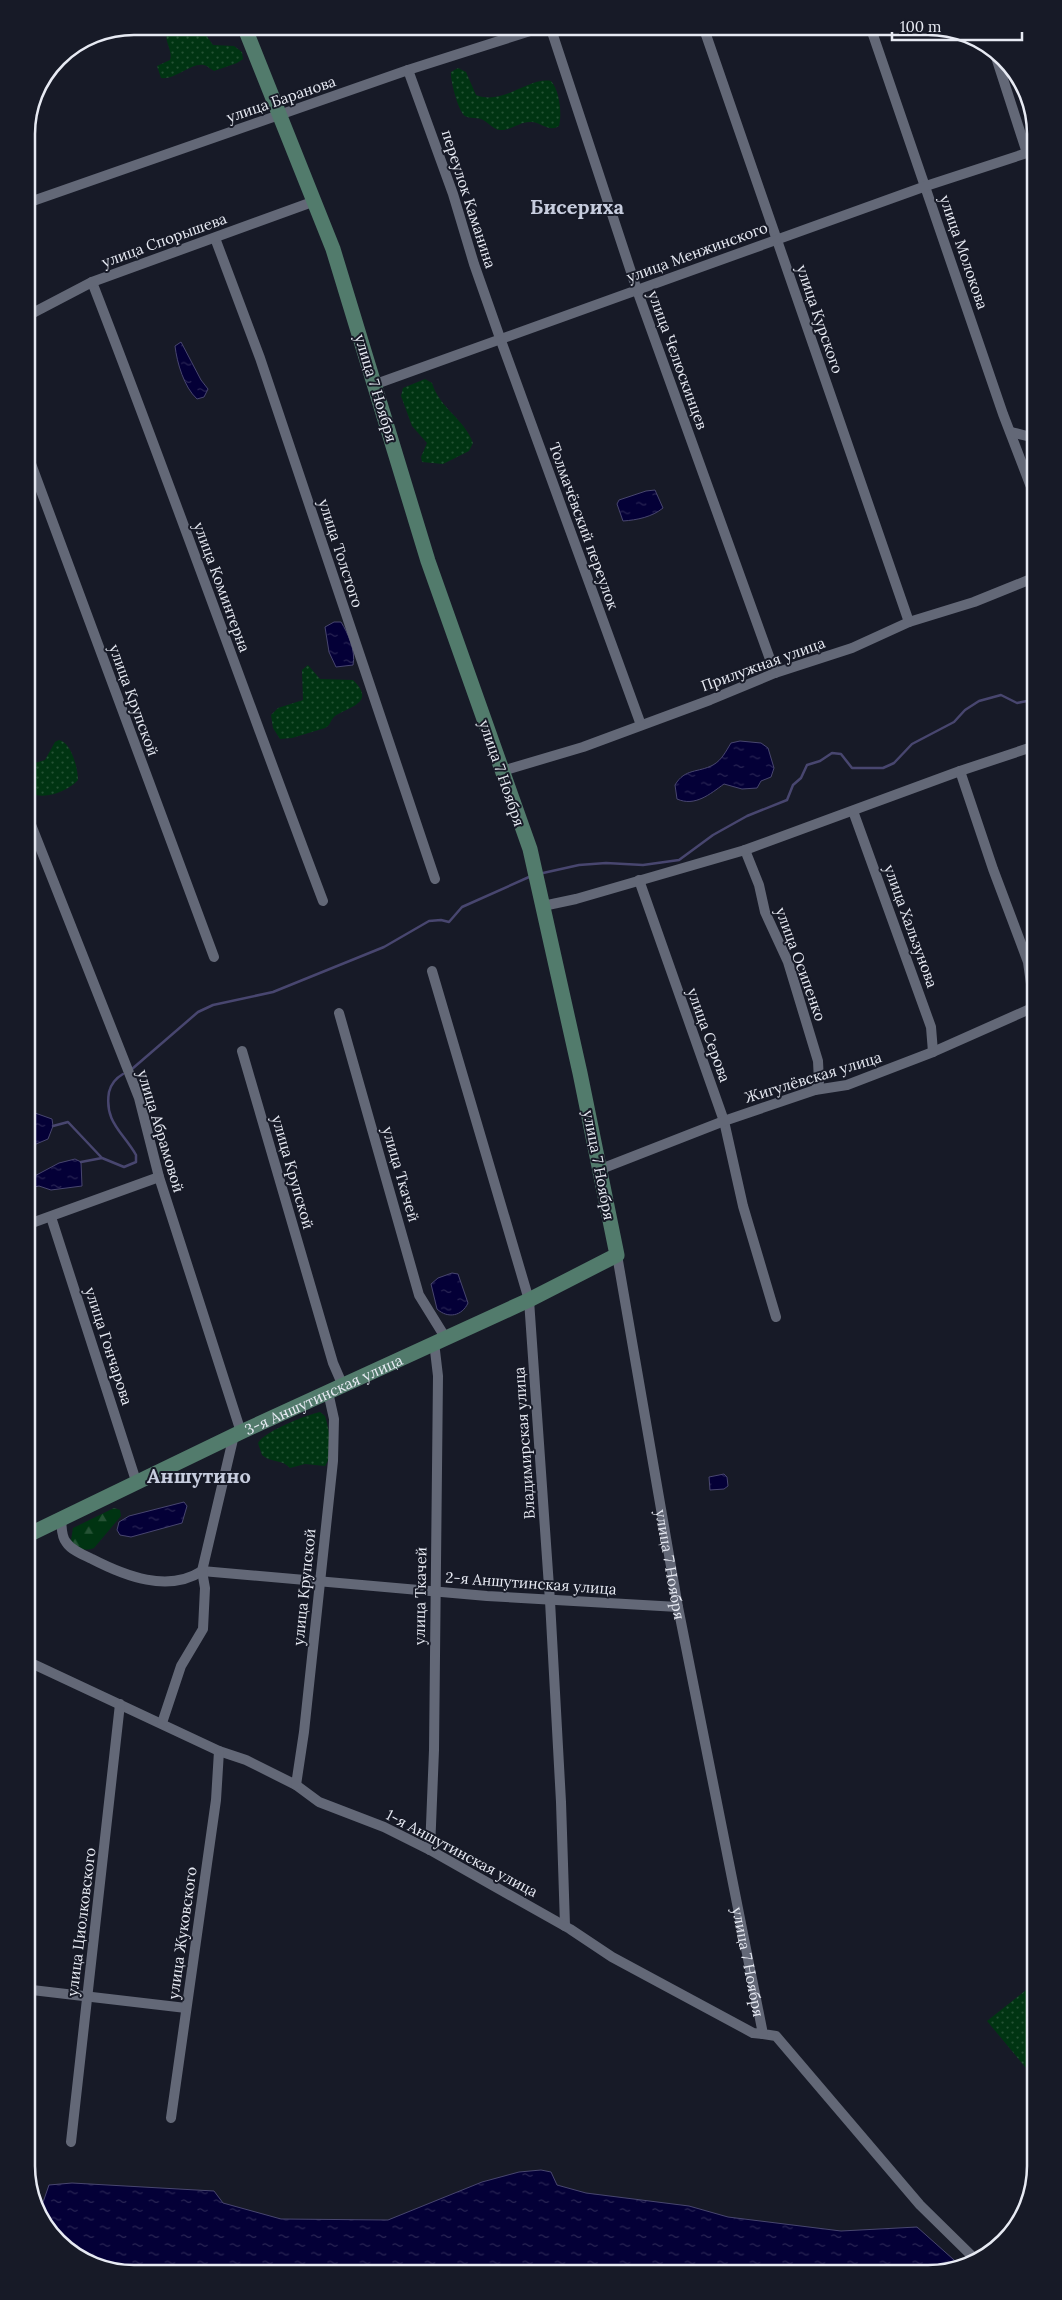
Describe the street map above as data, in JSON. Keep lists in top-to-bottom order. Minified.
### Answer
{"streets":{"street":["улица Баранова","переулок Каманина","улица Спорышева","улица Менжинского","улица Молокова","улица Курского","улица Челюскинцев","улица 7 Ноября","Толмачёвский переулок","улица Толстого","улица Коминтерна","Прилужная улица","улица Крупской","улица Хальзунова","улица Осипенко","улица Серова","Жигулёвская улица","улица Абрамовой","улица Ткачей","улица Гончарова","3-я Аншутинская улица","Владимирская улица","2-я Аншутинская улица","1-я Аншутинская улица","улица Циолковского","улица Жуковского"]},"crossings":[["улица Баранова","переулок Каманина"],["улица Баранова","улица 7 Ноября"],["переулок Каманина","улица Менжинского"],["переулок Каманина","Толмачёвский переулок"],["улица Спорышева","улица 7 Ноября"],["улица Спорышева","улица Толстого"],["улица Спорышева","улица Коминтерна"],["улица Менжинского","улица Молокова"],["улица Менжинского","улица Курского"],["улица Менжинского","улица Челюскинцев"],["улица Менжинского","улица 7 Ноября"],["улица Менжинского","Толмачёвский переулок"],["улица Курского","Прилужная улица"],["улица Челюскинцев","Прилужная улица"],["улица 7 Ноября","Прилужная улица"],["улица 7 Ноября","Жигулёвская улица"],["улица 7 Ноября","3-я Аншутинская улица"],["улица 7 Ноября","2-я Аншутинская улица"],["улица 7 Ноября","1-я Аншутинская улица"],["Толмачёвский переулок","Прилужная улица"],["улица Крупской","3-я Аншутинская улица"],["улица Крупской","2-я Аншутинская улица"],["улица Крупской","1-я Аншутинская улица"],["улица Хальзунова","Жигулёвская улица"],["улица Осипенко","Жигулёвская улица"],["улица Серова","Жигулёвская улица"],["улица Абрамовой","3-я Аншутинская улица"],["улица Ткачей","3-я Аншутинская улица"],["улица Ткачей","2-я Аншутинская улица"],["улица Ткачей","1-я Аншутинская улица"],["улица Гончарова","3-я Аншутинская улица"],["3-я Аншутинская улица","Владимирская улица"],["Владимирская улица","2-я Аншутинская улица"],["Владимирская улица","1-я Аншутинская улица"],["1-я Аншутинская улица","улица Циолковского"],["1-я Аншутинская улица","улица Жуковского"]],"districts":["Бисериха","Аншутино"],"scale_bar":"100 m"}
